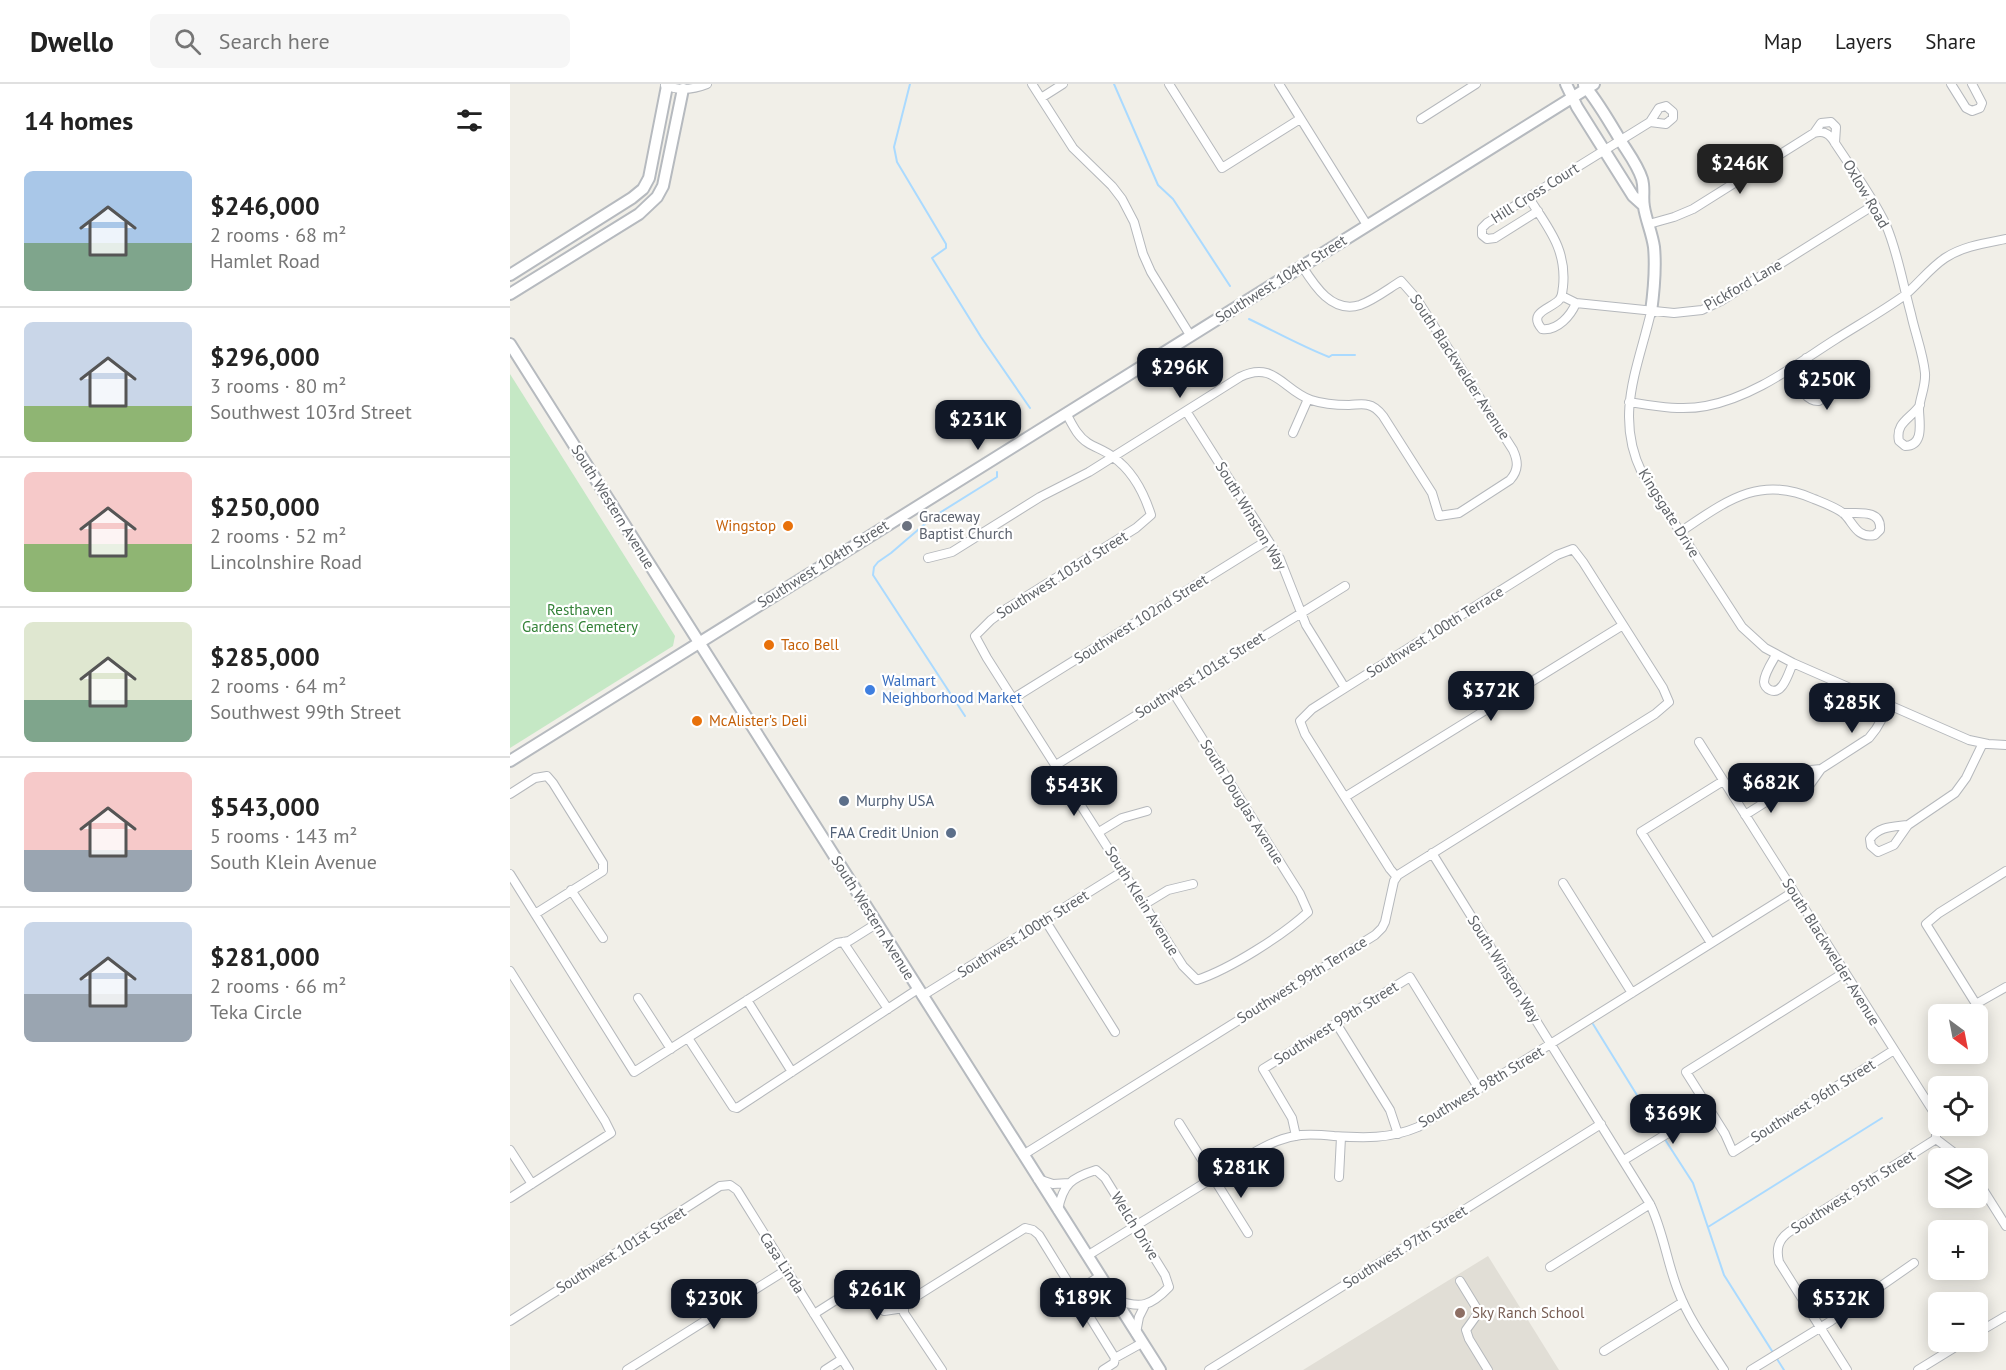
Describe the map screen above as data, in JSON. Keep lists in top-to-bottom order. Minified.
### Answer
{"streets":{"main road":["Southwest 104th Street","South Western Avenue","Kingsgate Drive"],"street":["Hill Cross Court","Oxlow Road","Pickford Lane","South Blackwelder Avenue","South Winston Way","Southwest 103rd Street","Southwest 102nd Street","Southwest 100th Terrace","Southwest 101st Street","South Douglas Avenue","South Klein Avenue","Southwest 100th Street","Southwest 99th Terrace","Southwest 99th Street","Southwest 98th Street","Southwest 96th Street","Southwest 95th Street","Welch Drive","Southwest 97th Street","Casa Linda"]},"crossings":[["Hill Cross Court","Kingsgate Drive"],["Oxlow Road","Pickford Lane"],["Southwest 104th Street","South Blackwelder Avenue"],["Southwest 104th Street","South Western Avenue"],["Southwest 104th Street","Kingsgate Drive"],["Pickford Lane","Kingsgate Drive"],["South Blackwelder Avenue","Southwest 98th Street"],["South Blackwelder Avenue","Southwest 96th Street"],["South Blackwelder Avenue","Southwest 95th Street"],["South Western Avenue","Southwest 100th Street"],["South Western Avenue","Southwest 99th Terrace"],["South Western Avenue","Southwest 98th Street"],["South Winston Way","Southwest 102nd Street"],["South Winston Way","Southwest 100th Terrace"],["South Winston Way","Southwest 101st Street"],["South Winston Way","Southwest 98th Street"],["South Winston Way","Southwest 97th Street"],["Southwest 103rd Street","South Klein Avenue"],["Southwest 102nd Street","South Klein Avenue"],["Southwest 101st Street","South Douglas Avenue"],["Southwest 101st Street","South Klein Avenue"],["Southwest 101st Street","Casa Linda"],["South Douglas Avenue","South Klein Avenue"],["South Klein Avenue","Southwest 100th Street"],["Southwest 99th Street","Southwest 98th Street"],["Southwest 98th Street","Welch Drive"]],"parks":["Resthaven Gardens Cemetery"],"places":["Wingstop","Graceway Baptist Church","Taco Bell","Walmart Neighborhood Market","McAlister's Deli","Murphy USA","FAA Credit Union","Sky Ranch School"],"north":"bottom right","page":{"header":"Dwello","search":"Search here","nav":["Map","Layers","Share"],"heading":"14 homes","price":["$246K","$296K","$250K","$231K","$372K","$285K","$682K","$543K","$369K","$281K","$261K","$189K","$230K","$532K"],"list":[{"name":"$246,000","note":"2 rooms · 68 m² · Hamlet Road"},{"name":"$296,000","note":"3 rooms · 80 m² · Southwest 103rd Street"},{"name":"$250,000","note":"2 rooms · 52 m² · Lincolnshire Road"},{"name":"$285,000","note":"2 rooms · 64 m² · Southwest 99th Street"},{"name":"$543,000","note":"5 rooms · 143 m² · South Klein Avenue"},{"name":"$281,000","note":"2 rooms · 66 m² · Teka Circle"}],"map_buttons":["+","−"]}}
